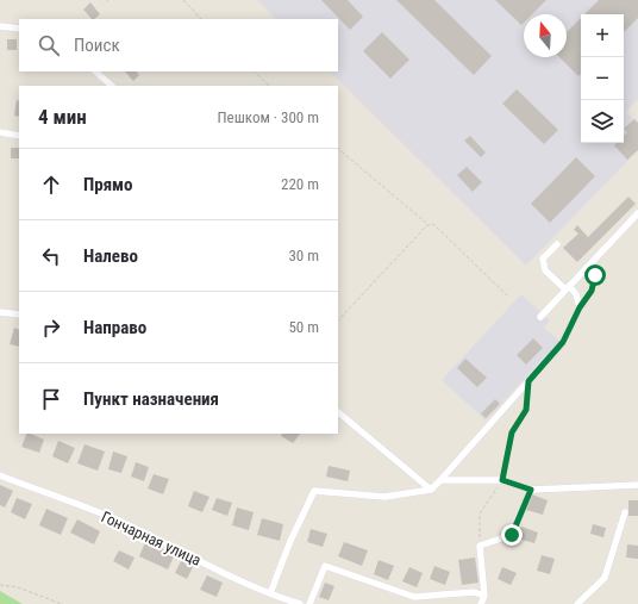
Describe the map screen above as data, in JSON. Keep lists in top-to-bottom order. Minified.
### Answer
{"streets":{"street":["Гончарная улица"]},"north":"top","page":{"map_buttons":["+","−"],"search":"Поиск","heading":["4 мин","Пешком · 300 m"],"list":[["Прямо","220 m"],["Налево","30 m"],["Направо","50 m"],"Пункт назначения"]}}
